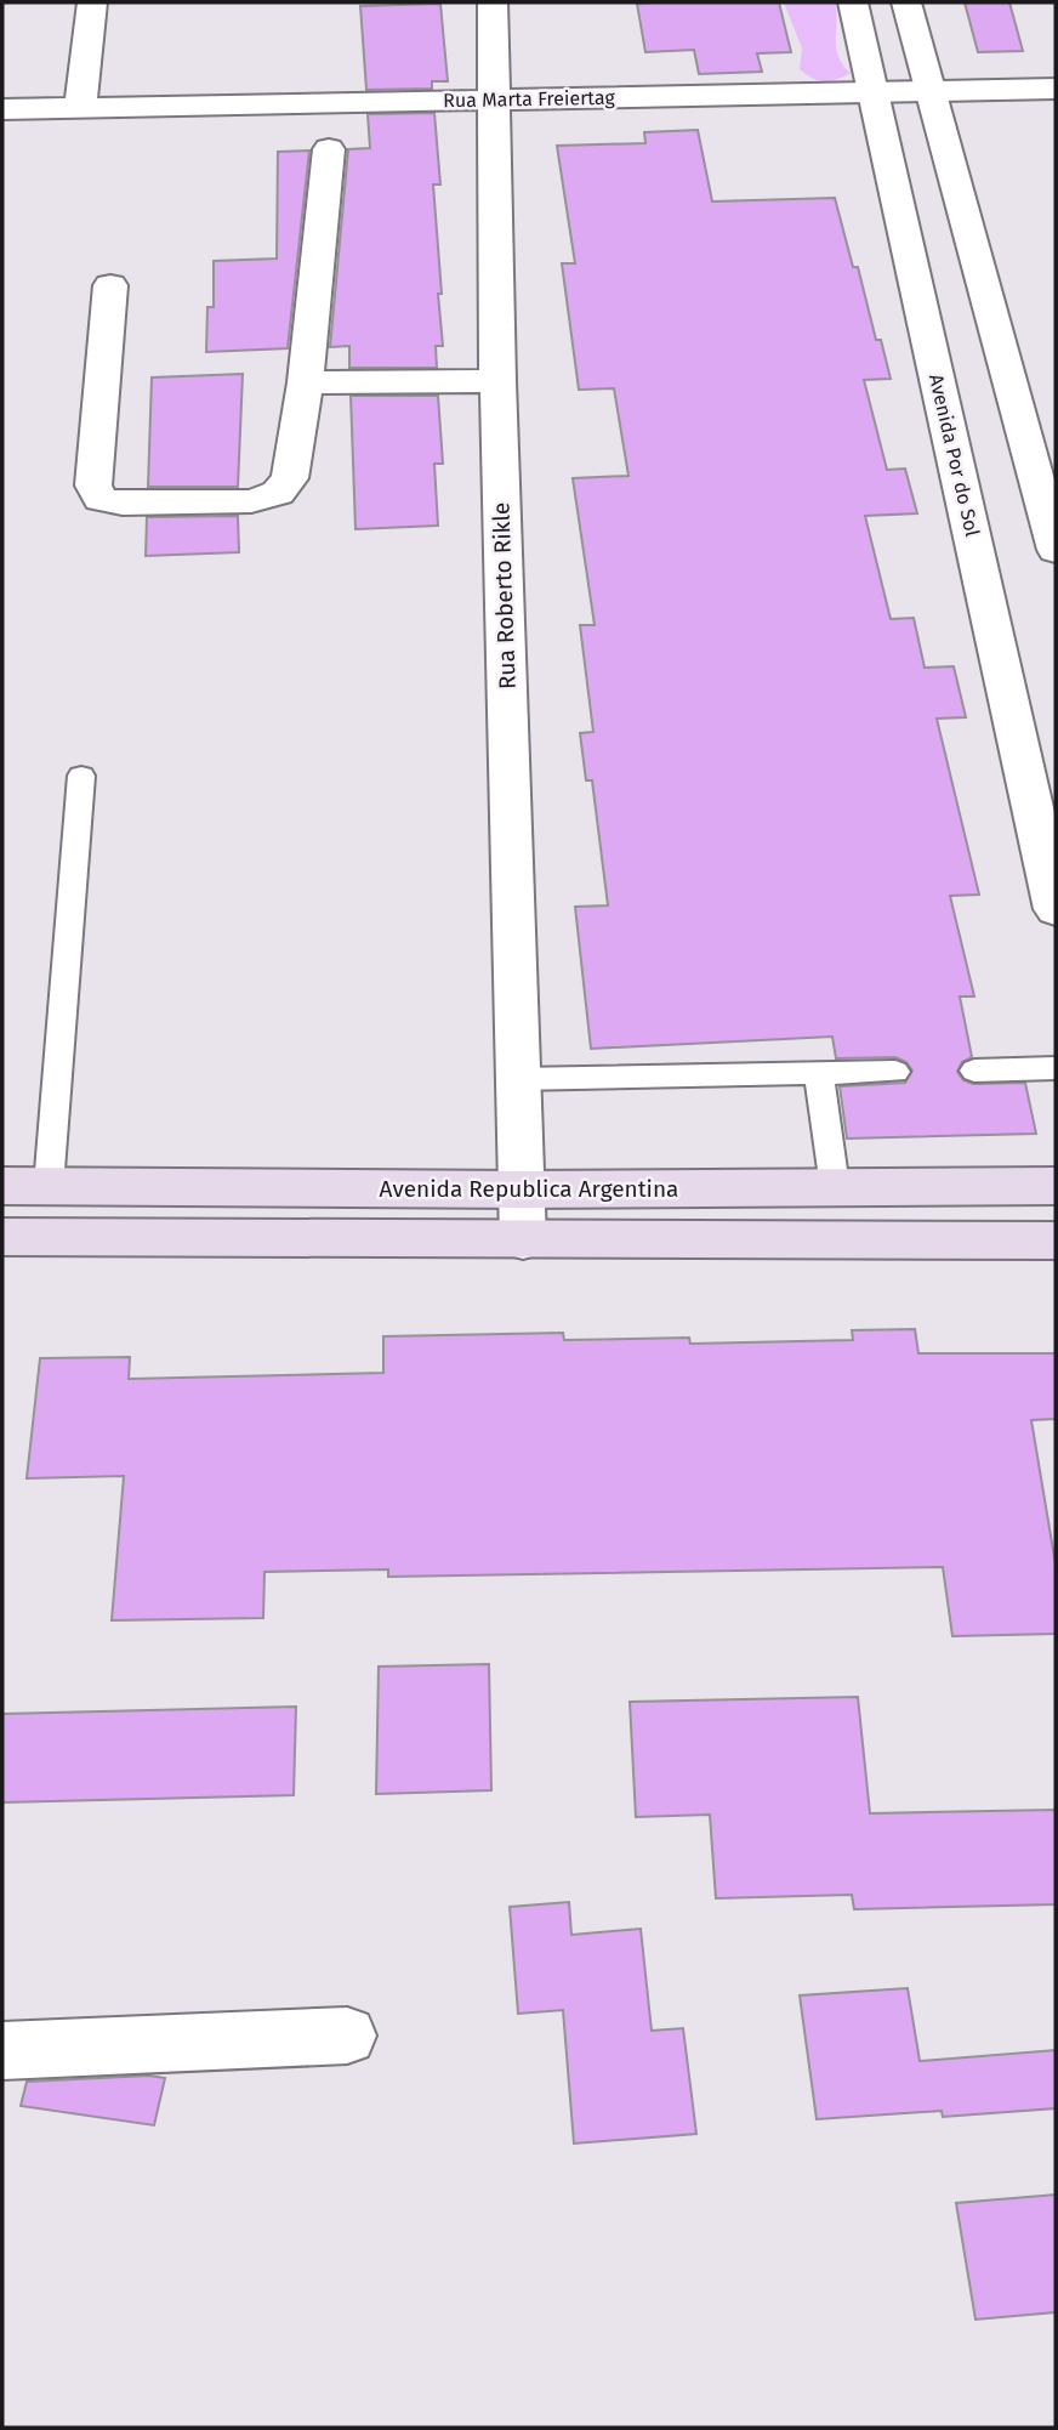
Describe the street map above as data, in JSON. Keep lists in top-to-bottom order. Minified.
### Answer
{"streets":{"main road":["Avenida Republica Argentina"],"street":["Rua Marta Freiertag","Avenida Por do Sol","Rua Roberto Rikle"]},"crossings":[["Rua Marta Freiertag","Avenida Por do Sol"],["Rua Marta Freiertag","Rua Roberto Rikle"],["Rua Roberto Rikle","Avenida Republica Argentina"]]}
